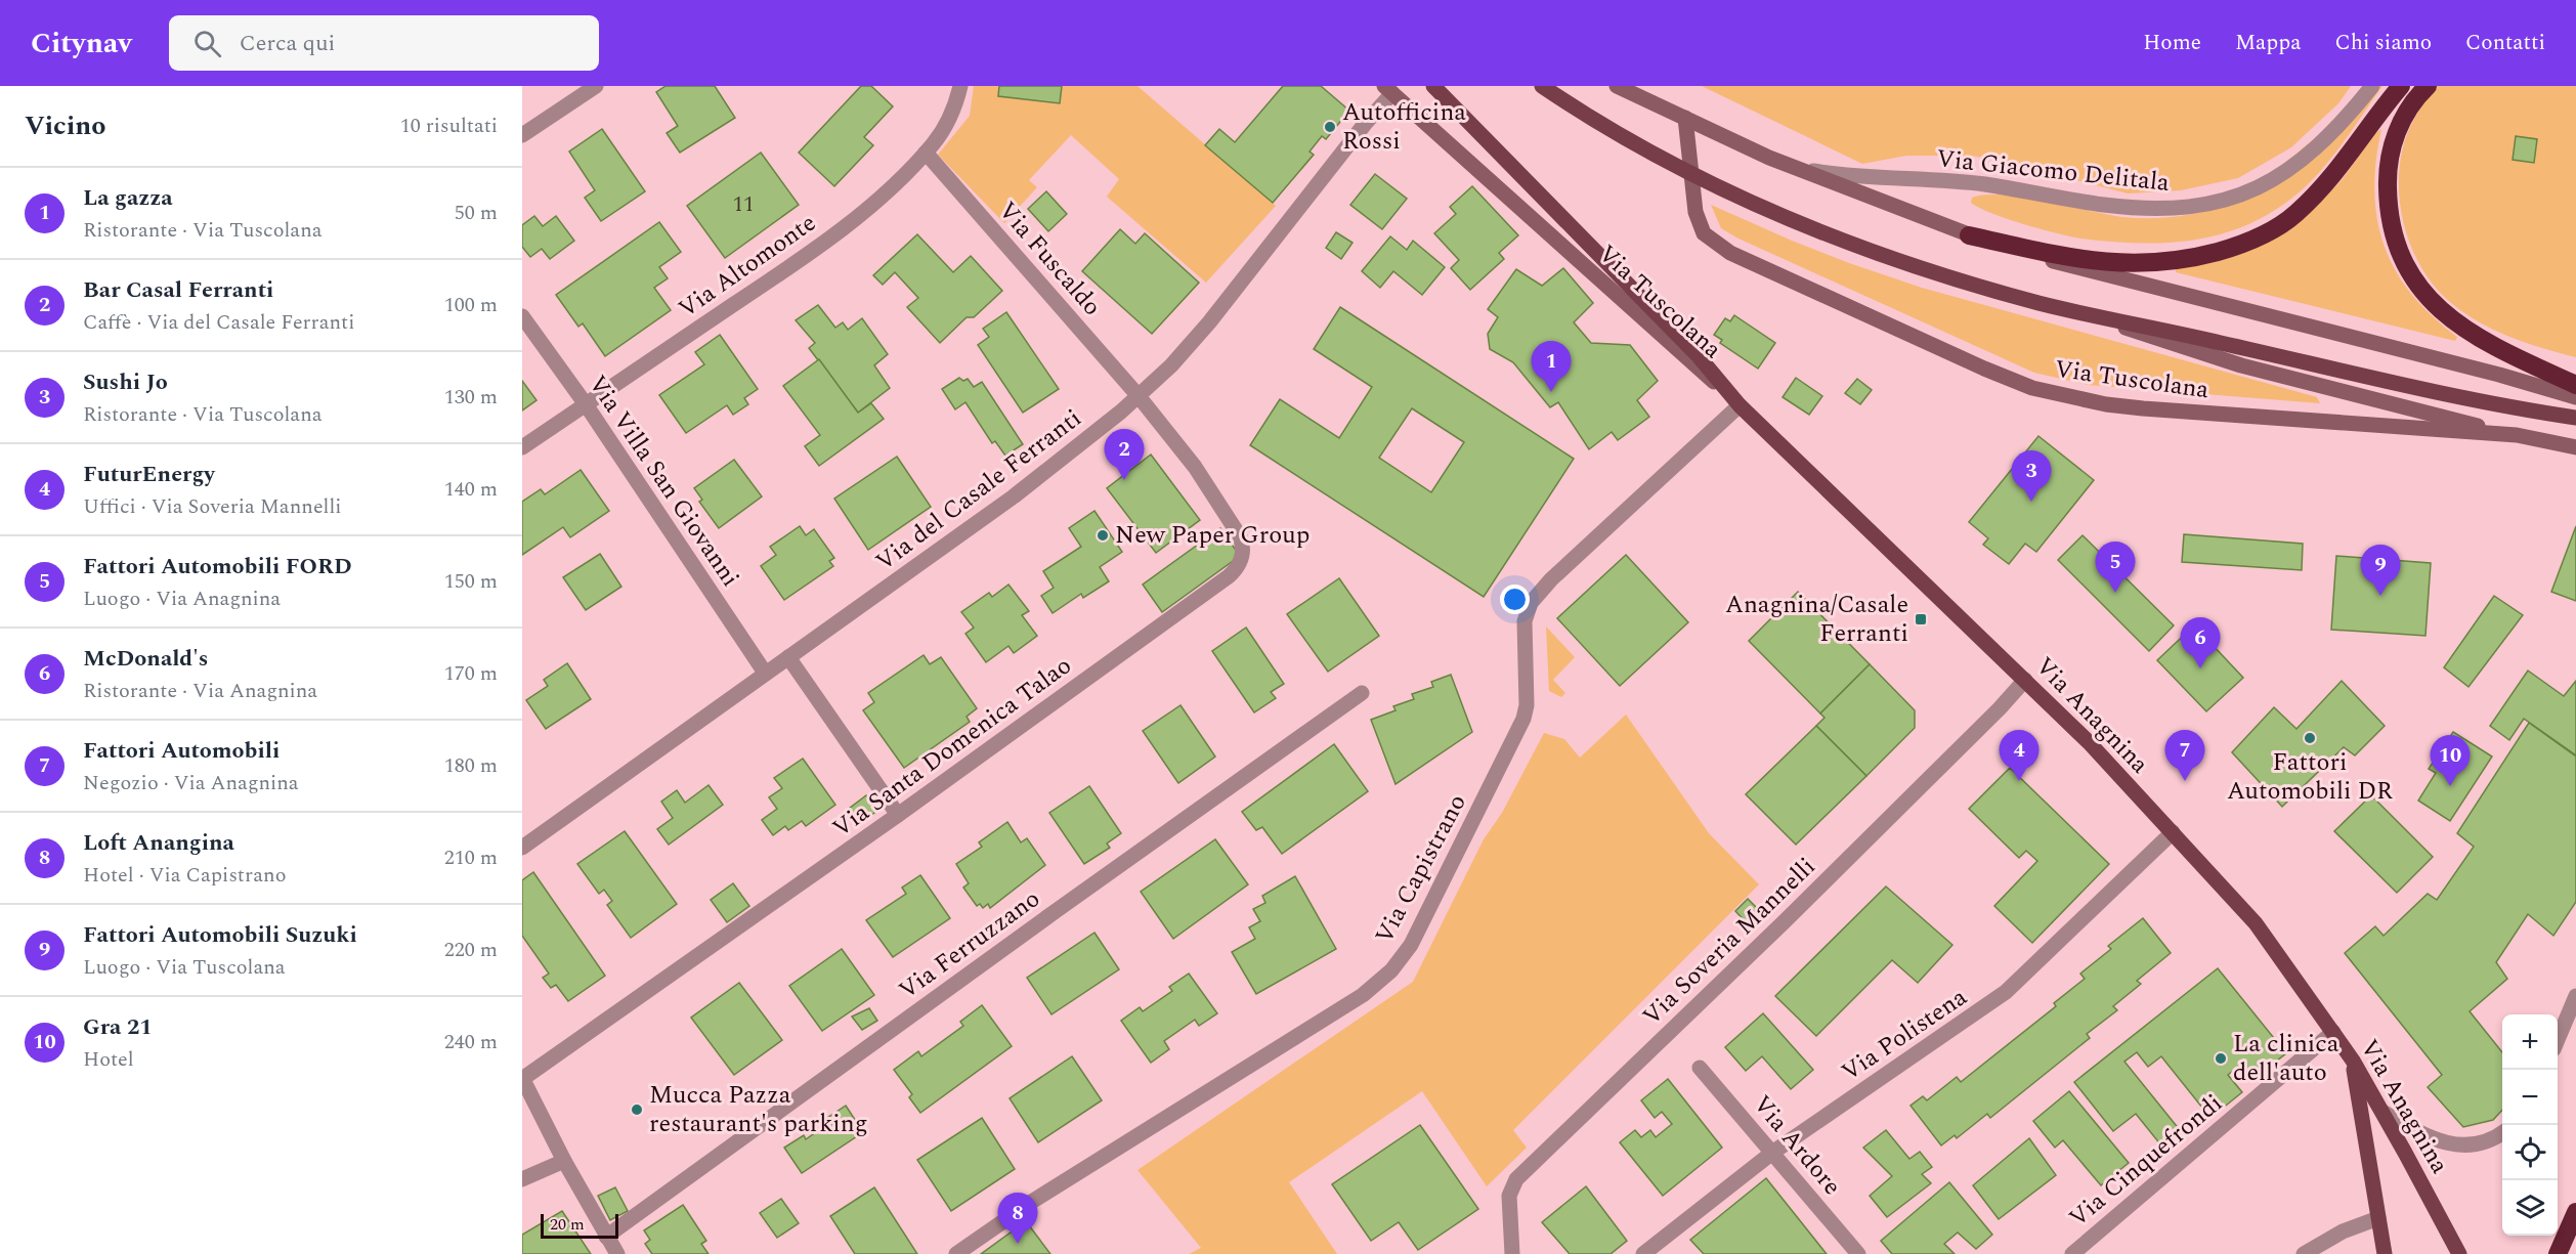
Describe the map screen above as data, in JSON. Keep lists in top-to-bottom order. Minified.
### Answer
{"streets":{"main road":["Via Tuscolana","Via Anagnina"],"street":["Via Giacomo Delitala","Via Fuscaldo","Via Altomonte","Via Villa San Giovanni","Via del Casale Ferranti","Via Santa Domenica Talao","Via Capistrano","Via Soveria Mannelli","Via Ferruzzano","Via Polistena","Via Ardore","Via Cinquefrondi"]},"crossings":[["Via Fuscaldo","Via Altomonte"],["Via Fuscaldo","Via del Casale Ferranti"],["Via Fuscaldo","Via Santa Domenica Talao"],["Via Altomonte","Via Villa San Giovanni"],["Via Tuscolana","Via del Casale Ferranti"],["Via Tuscolana","Via Anagnina"],["Via Tuscolana","Via Capistrano"],["Via Villa San Giovanni","Via del Casale Ferranti"],["Via del Casale Ferranti","Via Santa Domenica Talao"],["Via Anagnina","Via Capistrano"],["Via Anagnina","Via Soveria Mannelli"],["Via Anagnina","Via Polistena"],["Via Anagnina","Via Cinquefrondi"],["Via Polistena","Via Ardore"]],"places":{"other":["Autofficina Rossi","New Paper Group","Fattori Automobili DR","La clinica dell'auto","Mucca Pazza restaurant's parking"],"transit":["Anagnina/Casale Ferranti"]},"house_numbers":["11"],"scale_bar":"20 m","page":{"header":"Citynav","search":"Cerca qui","nav":["Home","Mappa","Chi siamo","Contatti"],"heading":["Vicino","10 risultati"],"list":[{"mark":"1","name":"La gazza","note":"Ristorante · Via Tuscolana","value":"50 m"},{"mark":"2","name":"Bar Casal Ferranti","note":"Caffè · Via del Casale Ferranti","value":"100 m"},{"mark":"3","name":"Sushi Jo","note":"Ristorante · Via Tuscolana","value":"130 m"},{"mark":"4","name":"FuturEnergy","note":"Uffici · Via Soveria Mannelli","value":"140 m"},{"mark":"5","name":"Fattori Automobili FORD","note":"Luogo · Via Anagnina","value":"150 m"},{"mark":"6","name":"McDonald's","note":"Ristorante · Via Anagnina","value":"170 m"},{"mark":"7","name":"Fattori Automobili","note":"Negozio · Via Anagnina","value":"180 m"},{"mark":"8","name":"Loft Anangina","note":"Hotel · Via Capistrano","value":"210 m"},{"mark":"9","name":"Fattori Automobili Suzuki","note":"Luogo · Via Tuscolana","value":"220 m"},{"mark":"10","name":"Gra 21","note":"Hotel","value":"240 m"}],"pins":["1","2","3","5","9","6","4","7","10","8"],"map_buttons":["+","−"],"scale":"20 m"}}
